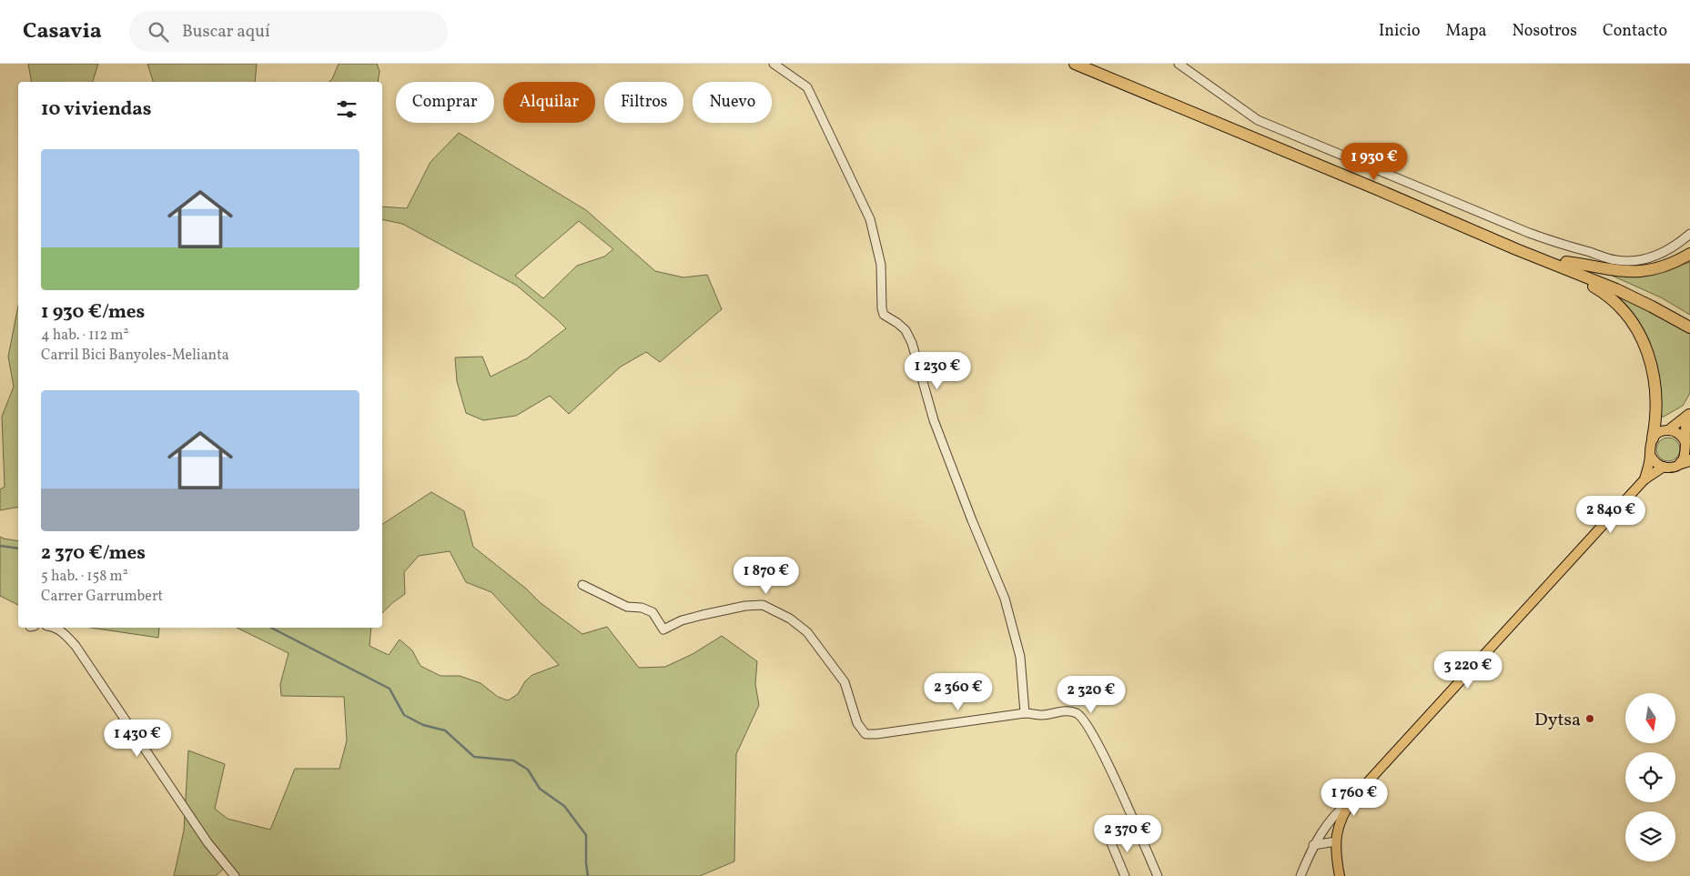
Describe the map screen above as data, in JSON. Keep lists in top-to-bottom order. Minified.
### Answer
{"places":["Dytsa"],"north":"bottom","page":{"header":"Casavia","search":"Buscar aquí","nav":["Inicio","Mapa","Nosotros","Contacto"],"chip":["Comprar","Alquilar","Filtros","Nuevo"],"heading":"10 viviendas","list":[{"name":"1 930 €/mes","note":"4 hab. · 112 m² · Carril Bici Banyoles-Melianta"},{"name":"2 370 €/mes","note":"5 hab. · 158 m² · Carrer Garrumbert"}],"price":["1 930 €","1 230 €","2 840 €","1 870 €","3 220 €","2 360 €","2 320 €","1 430 €","1 760 €","2 370 €"]}}
